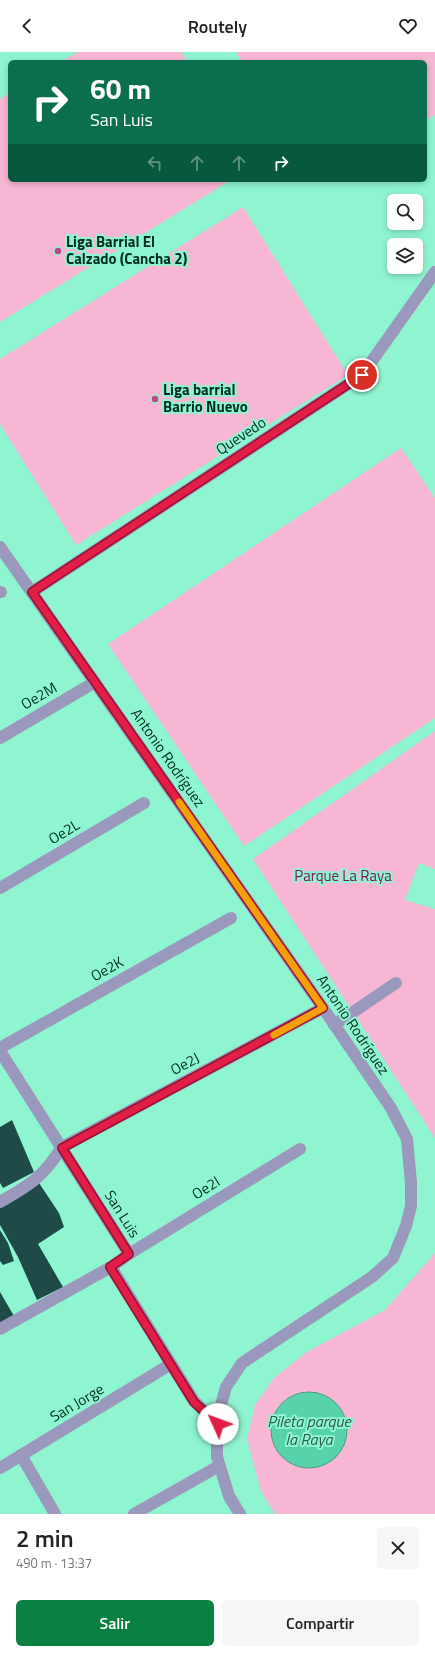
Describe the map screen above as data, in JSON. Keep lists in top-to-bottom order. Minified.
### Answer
{"streets":{"street":["Quevedo","Oe2M","Antonio Rodríguez","Oe2L","Oe2K","Oe2J","Oe2I","San Luis","San Jorge"]},"crossings":[["Quevedo","Antonio Rodríguez"],["Oe2M","Antonio Rodríguez"],["Antonio Rodríguez","Oe2J"],["Oe2J","San Luis"],["Oe2I","San Luis"]],"water":["Pileta parque la Raya"],"parks":["Parque La Raya"],"places":["Liga Barrial El Calzado (Cancha 2)","Liga barrial Barrio Nuevo"],"page":{"header":"Routely","turn":["60 m","San Luis"],"heading":["2 min","490 m · 13:37"],"buttons":["Salir","Compartir"]}}
